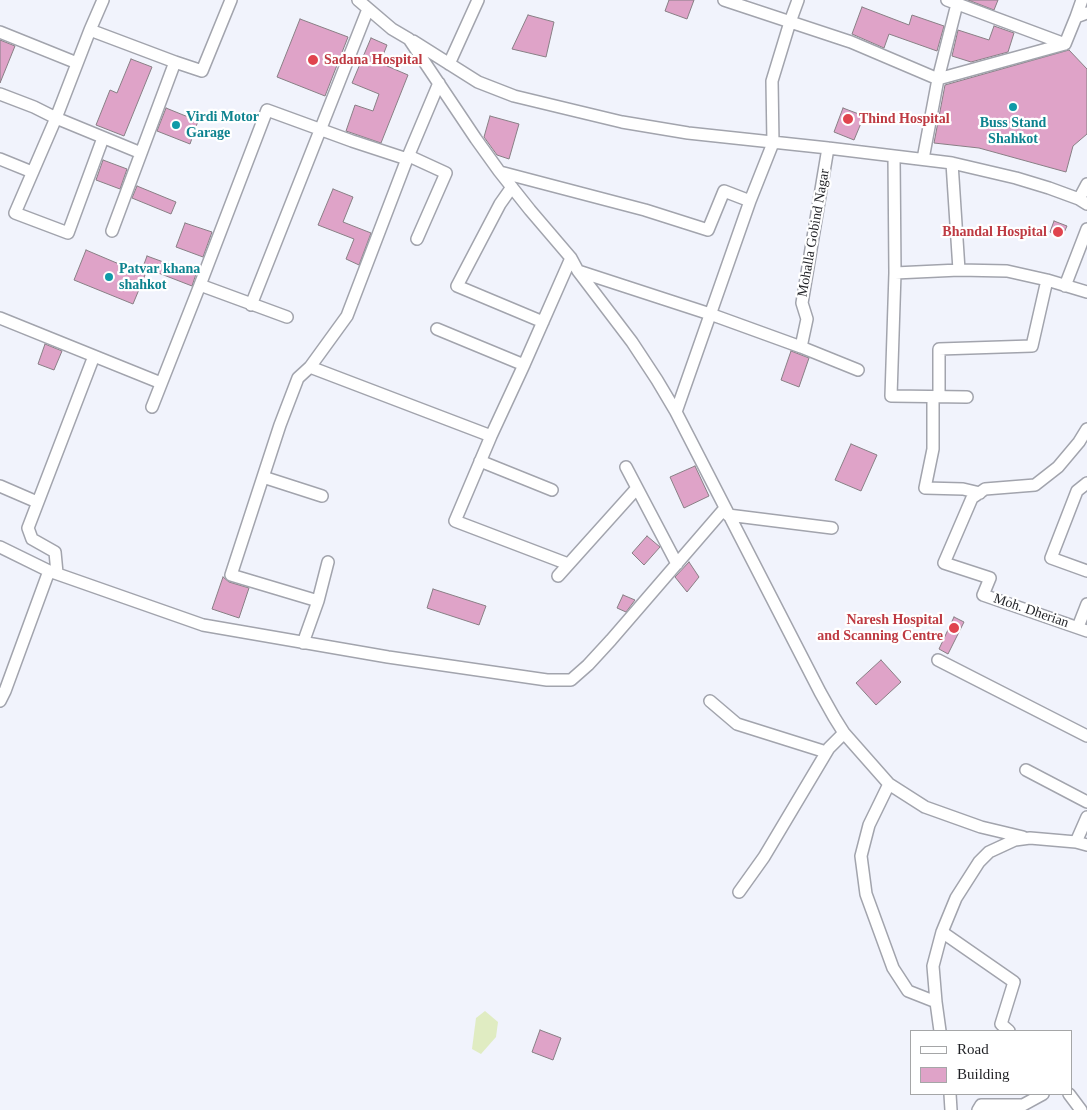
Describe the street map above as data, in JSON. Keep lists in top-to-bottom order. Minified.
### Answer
{"streets":{"street":["Mohalla Gobind Nagar","Moh. Dherian"]},"places":["Sadana Hospital","Buss Stand Shahkot","Thind Hospital","Virdi Motor Garage","Bhandal Hospital","Patvar khana shahkot","Naresh Hospital and Scanning Centre"],"legend":["Road","Building"]}
